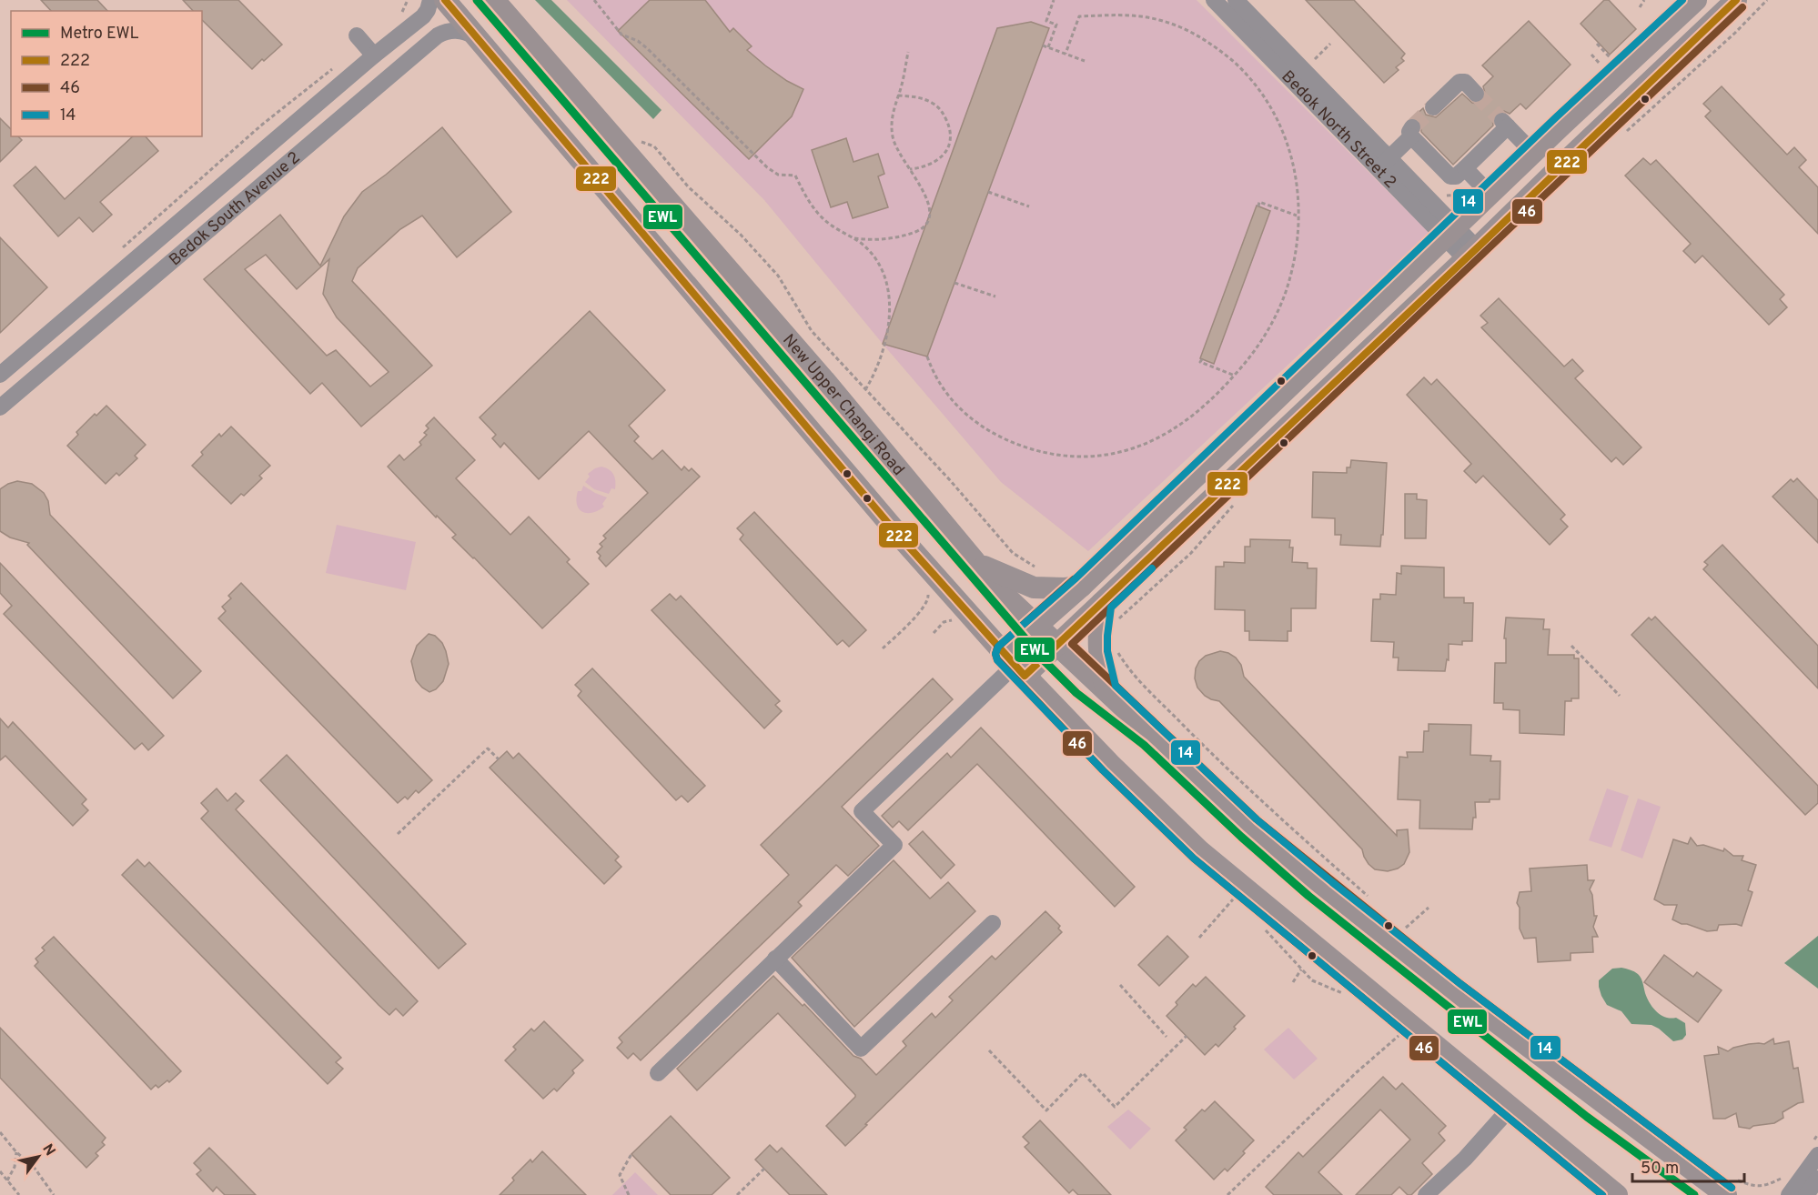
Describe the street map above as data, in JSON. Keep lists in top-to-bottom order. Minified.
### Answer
{"streets":{"main road":["New Upper Changi Road"],"street":["Bedok North Street 2","Bedok South Avenue 2"]},"lines":["metro line EWL","transit line 222","transit line 14","transit line 46"],"legend":["Metro EWL","222","46","14"],"scale_bar":"50 m","north":"top right"}
